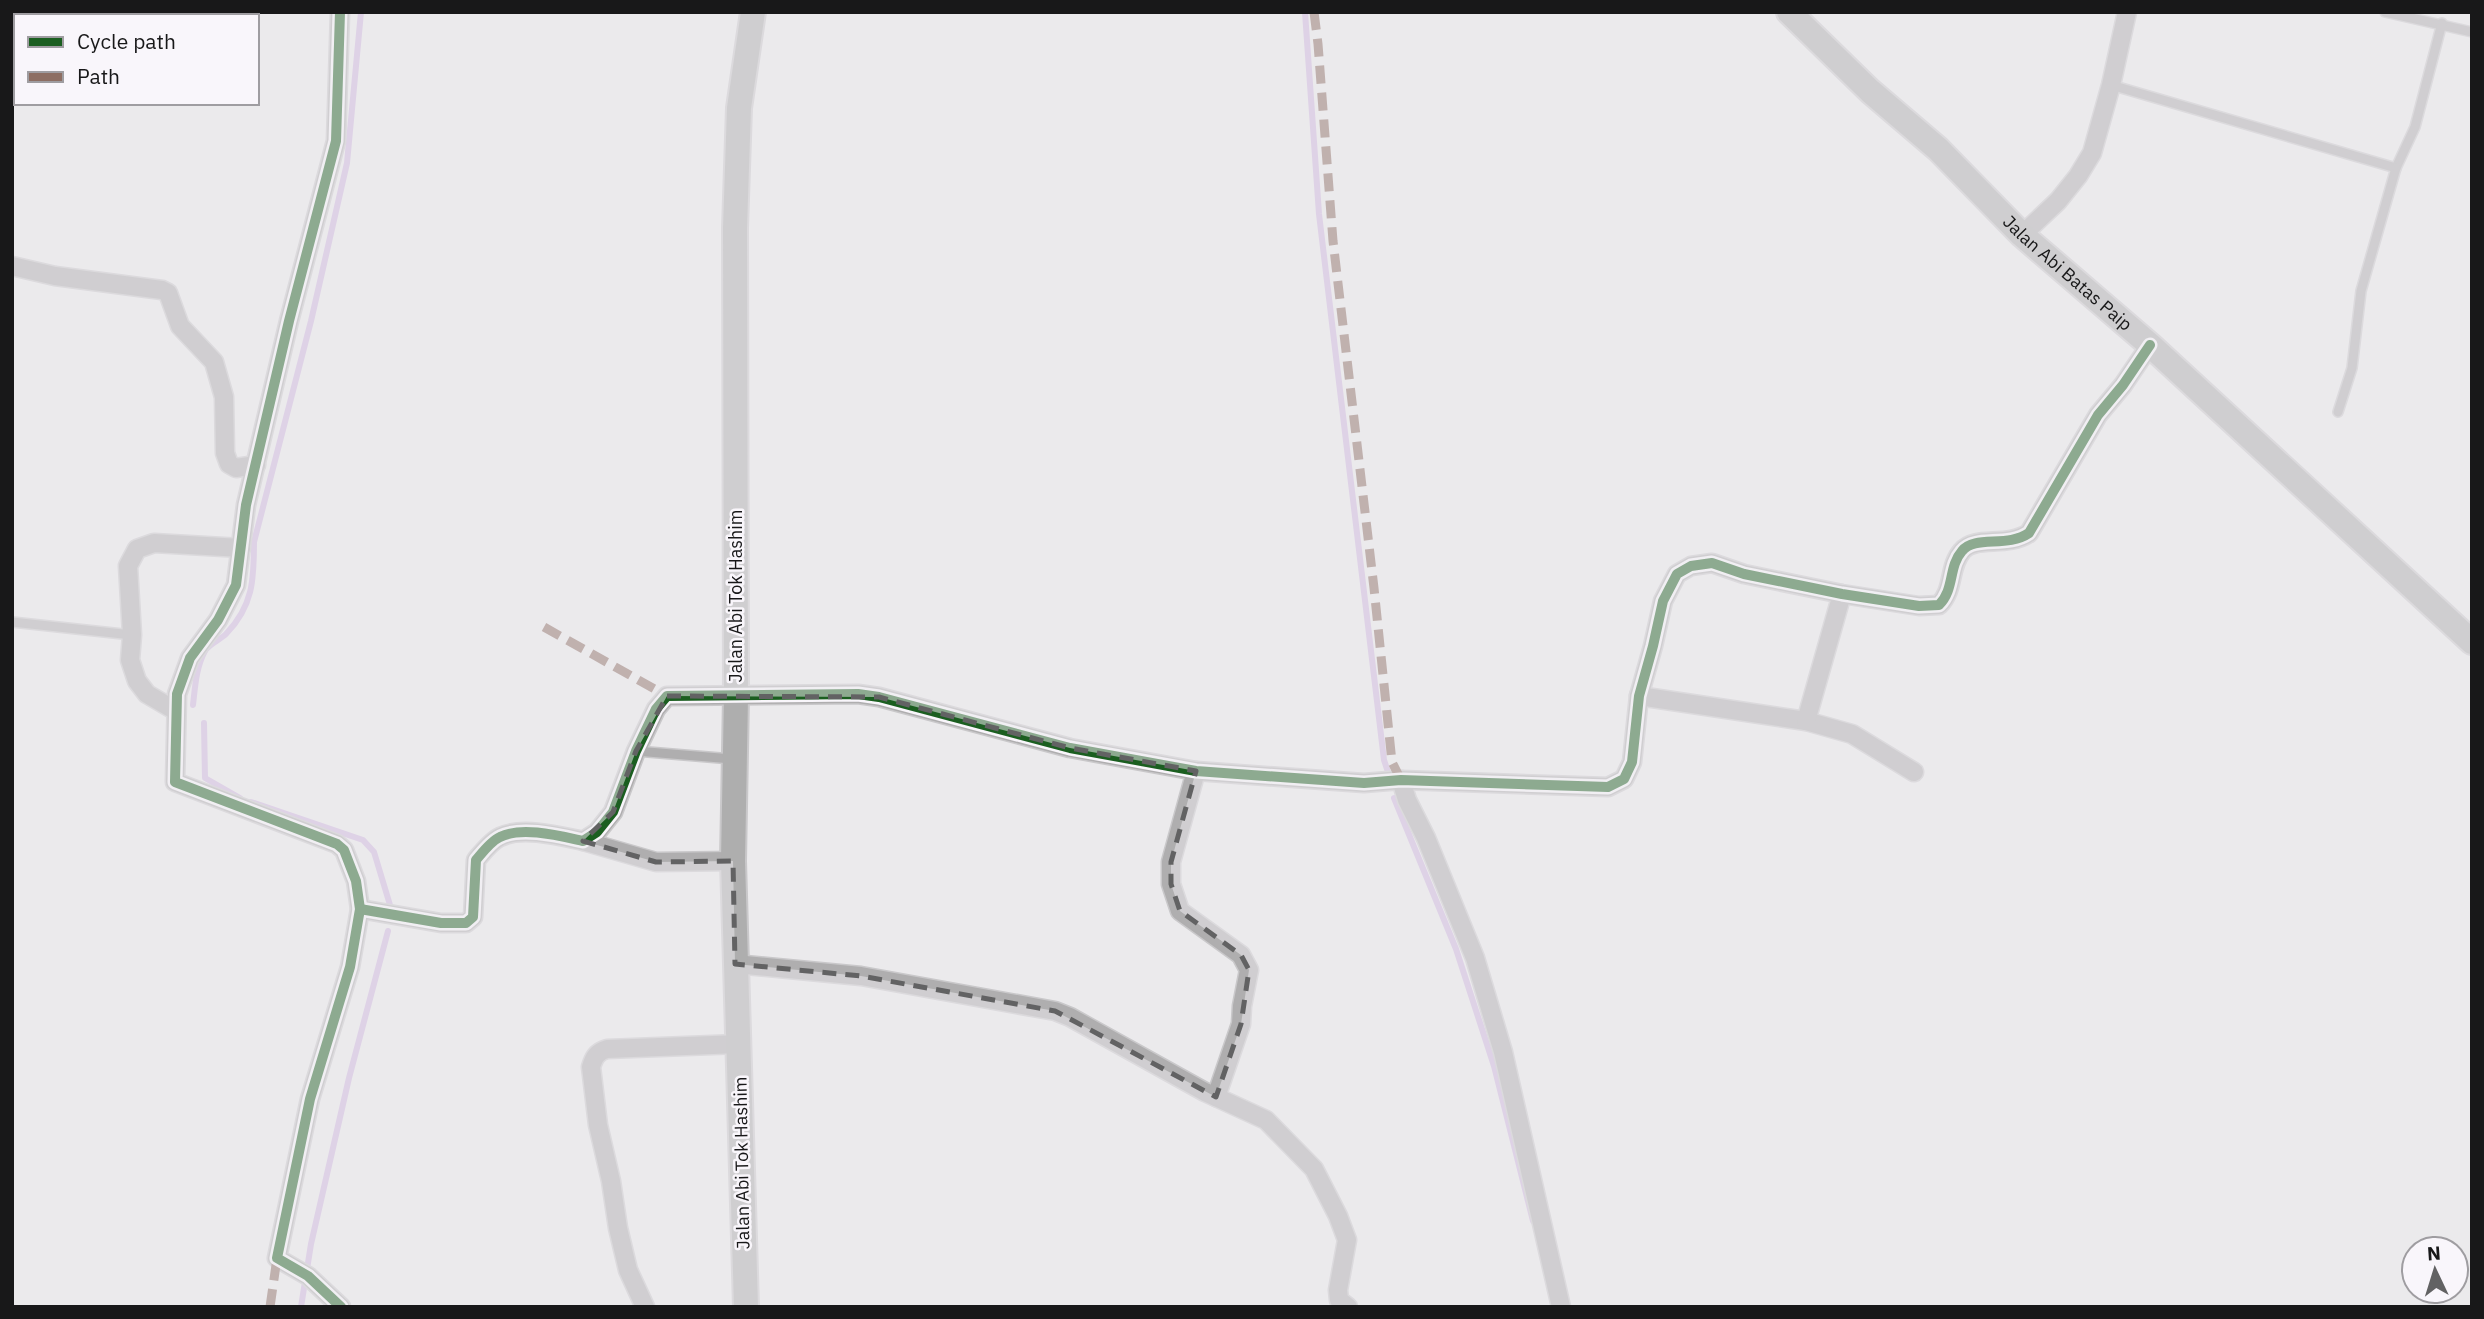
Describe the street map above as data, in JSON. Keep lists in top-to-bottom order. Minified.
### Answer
{"streets":{"main road":["Jalan Abi Batas Paip","Jalan Abi Tok Hashim"]},"legend":["Cycle path","Path"],"north":"top"}
